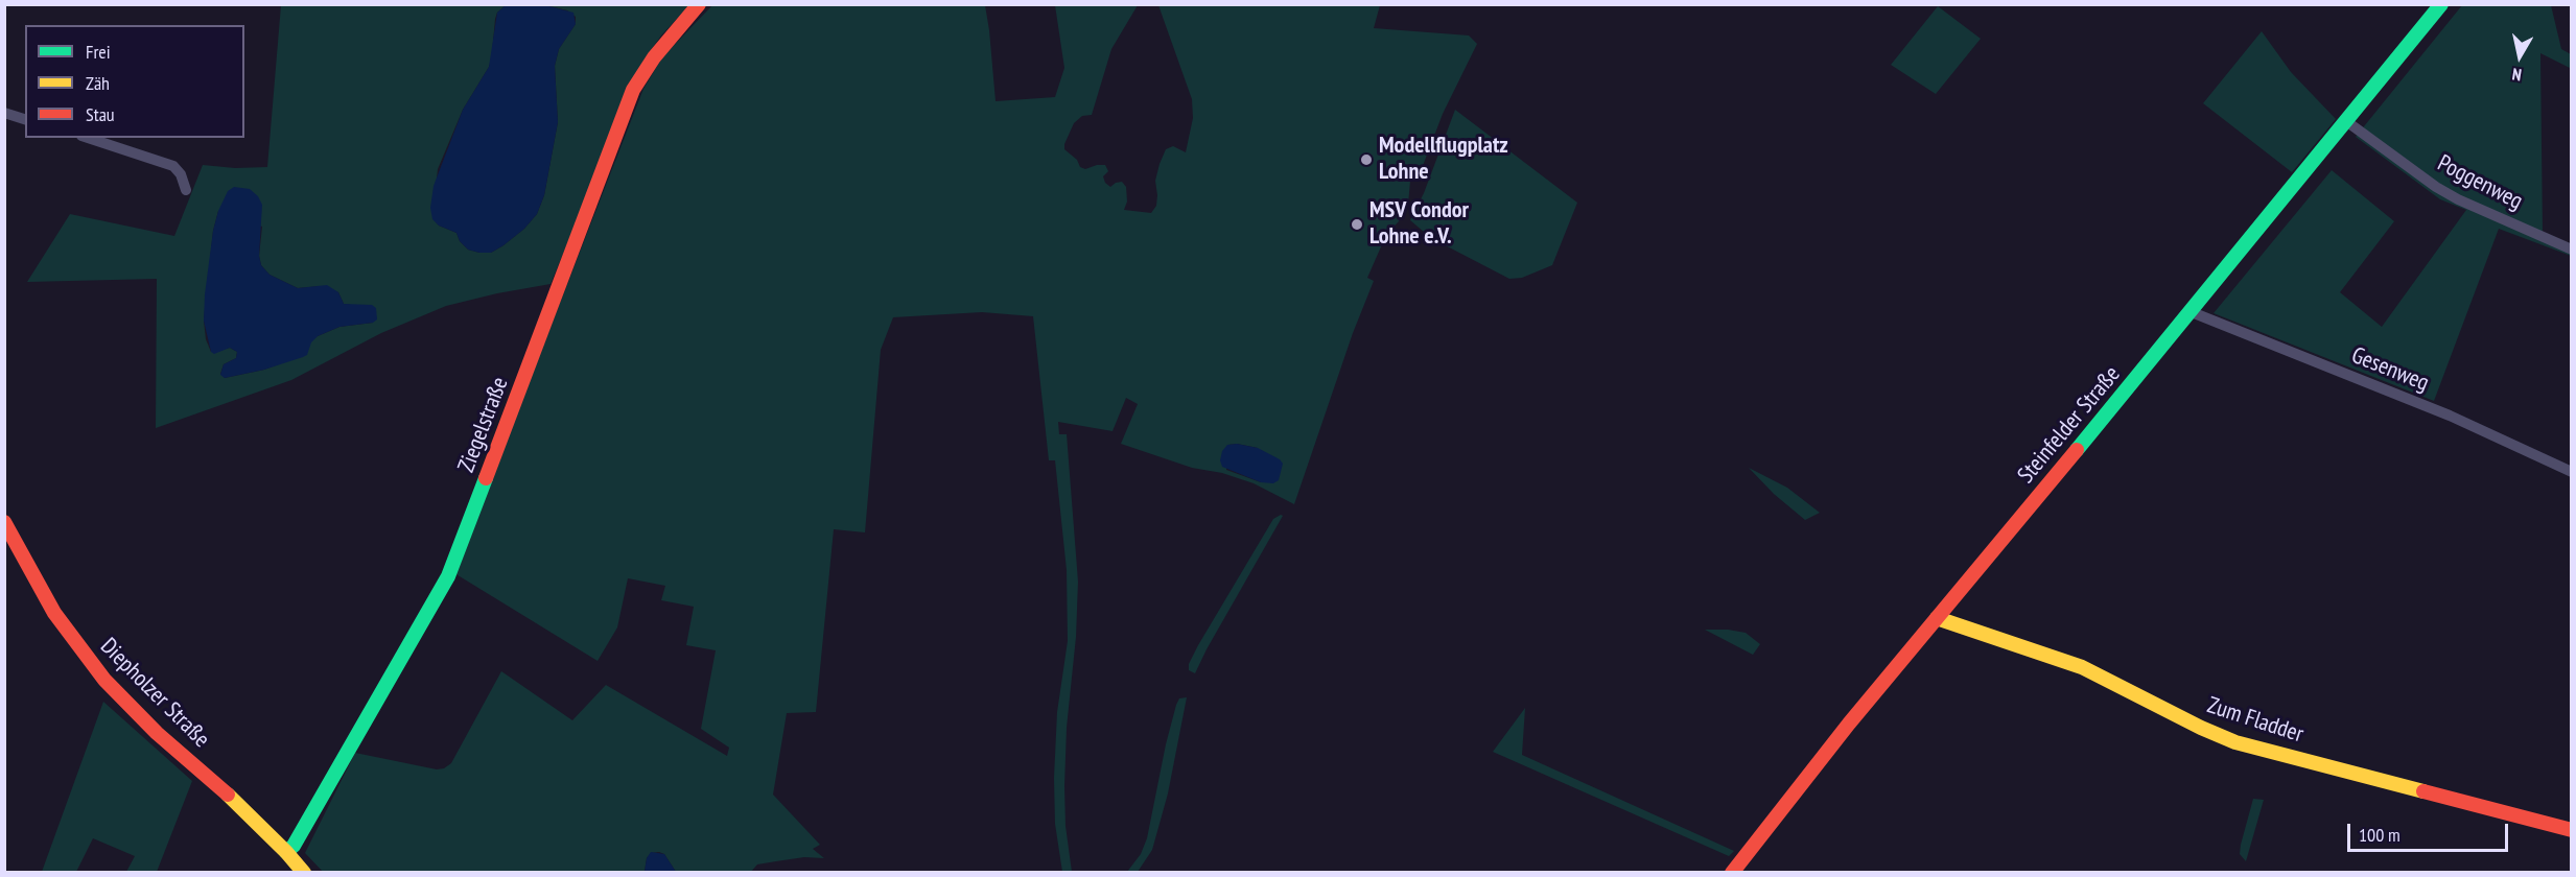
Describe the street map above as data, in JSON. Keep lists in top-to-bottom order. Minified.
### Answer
{"streets":{"street":["Poggenweg","Gesenweg","Ziegelstraße","Steinfelder Straße","Diepholzer Straße","Zum Fladder"]},"crossings":[["Poggenweg","Steinfelder Straße"],["Gesenweg","Steinfelder Straße"],["Ziegelstraße","Diepholzer Straße"],["Steinfelder Straße","Zum Fladder"]],"places":["Modellflugplatz Lohne","MSV Condor Lohne e.V."],"legend":["Frei","Zäh","Stau"],"scale_bar":"100 m","north":"bottom"}
